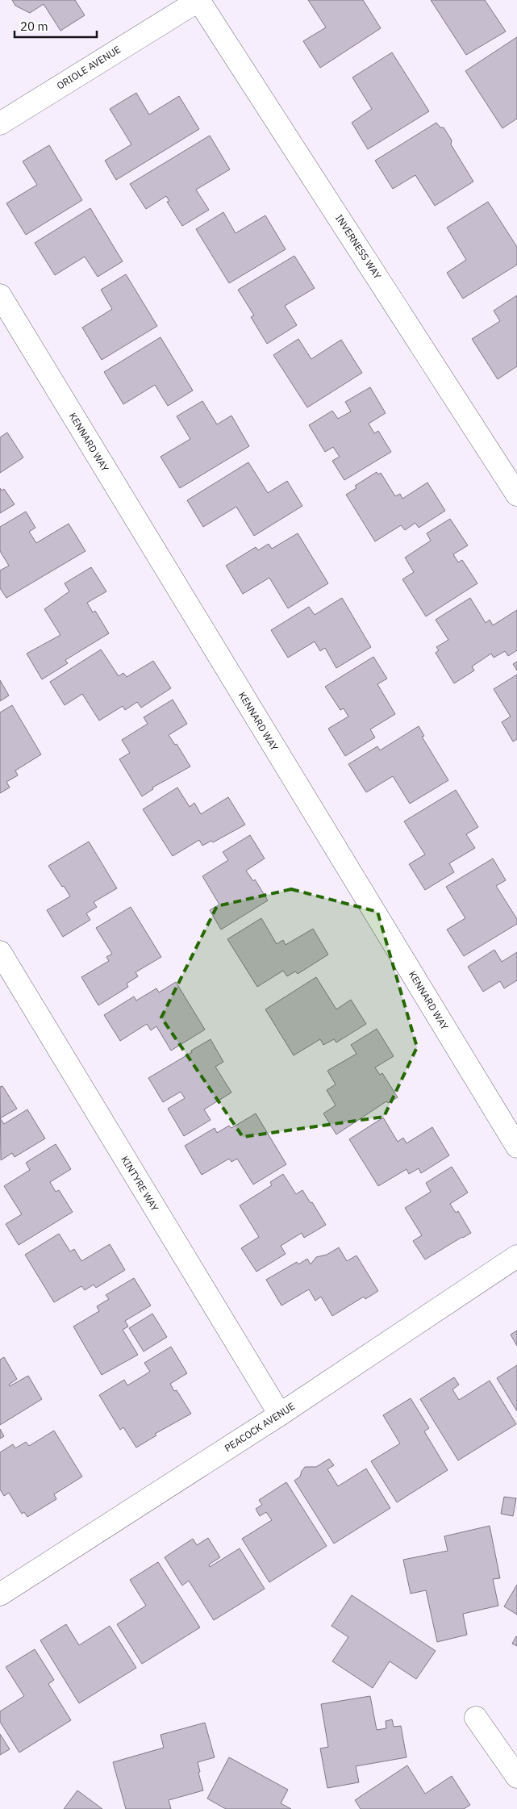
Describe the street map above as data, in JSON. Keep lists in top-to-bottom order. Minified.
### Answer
{"streets":{"street":["ORIOLE AVENUE","INVERNESS WAY","KENNARD WAY","KINTYRE WAY","PEACOCK AVENUE"]},"crossings":[["ORIOLE AVENUE","INVERNESS WAY"],["KINTYRE WAY","PEACOCK AVENUE"]],"scale_bar":"20 m"}
